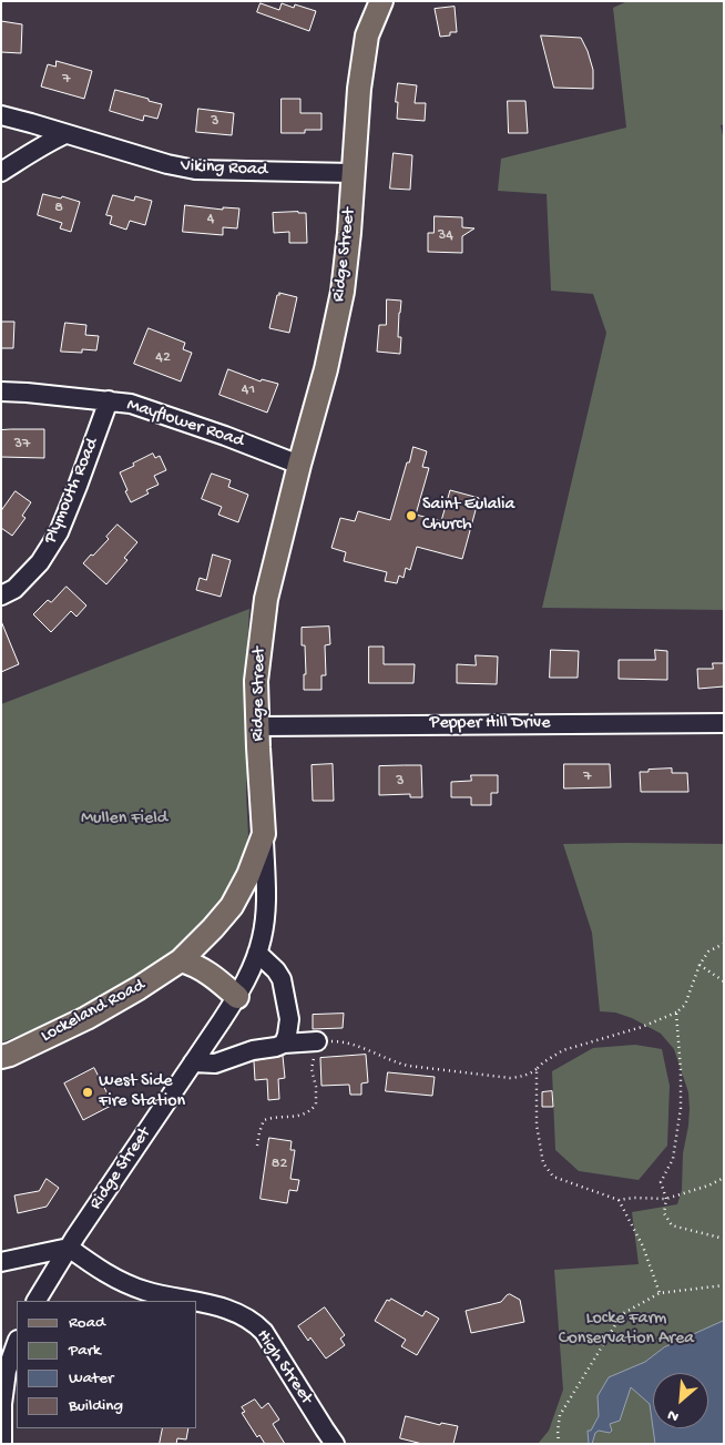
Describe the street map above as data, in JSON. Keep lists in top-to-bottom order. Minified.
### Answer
{"streets":{"main road":["Ridge Street","Lockeland Road"],"street":["Viking Road","Mayflower Road","Plymouth Road","Pepper Hill Drive","High Street"]},"crossings":[["Viking Road","Ridge Street"],["Ridge Street","Mayflower Road"],["Ridge Street","Pepper Hill Drive"],["Ridge Street","Lockeland Road"],["Ridge Street","High Street"],["Mayflower Road","Plymouth Road"]],"parks":["Mullen Field","Locke Farm Conservation Area"],"places":["Saint Eulalia Church","West Side Fire Station"],"house_numbers":["7","3","8","4","34","42","41","37","7","3","82"],"legend":["Road","Park","Water","Building"],"north":"bottom left"}
